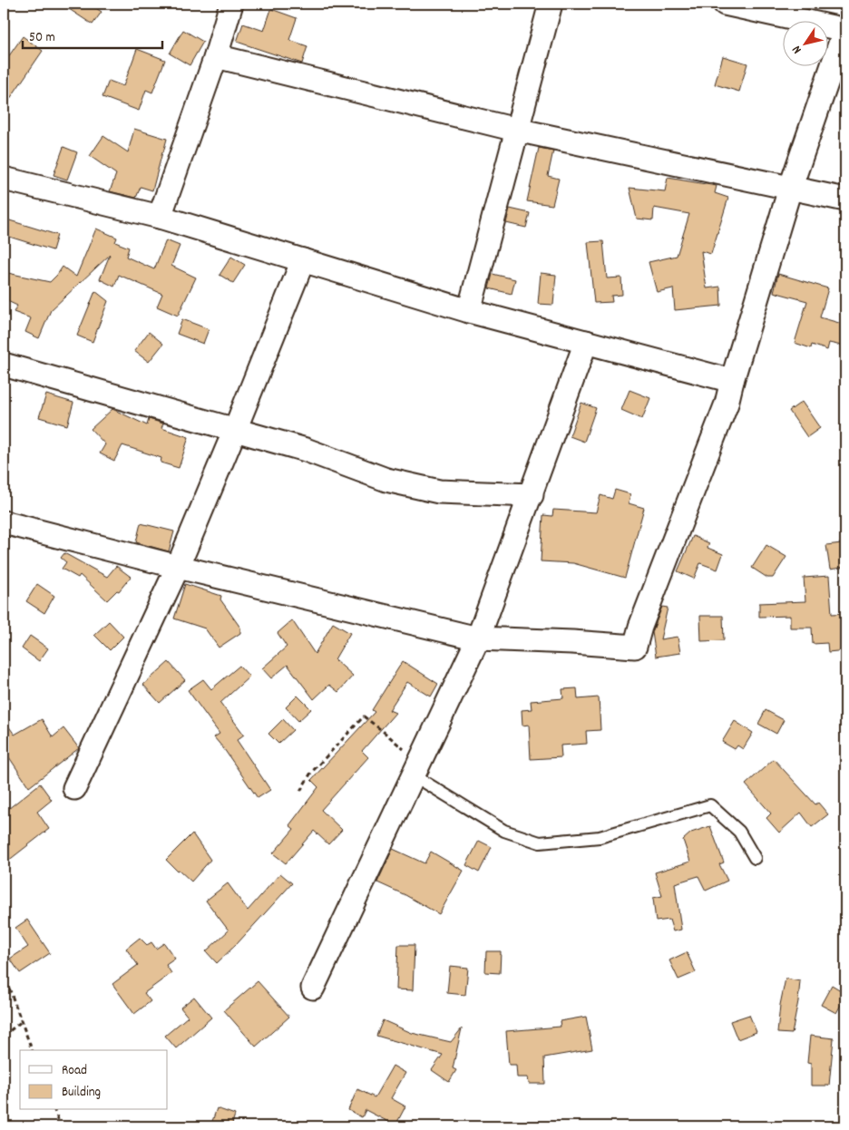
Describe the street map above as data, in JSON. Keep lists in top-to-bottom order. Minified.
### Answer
{"legend":["Road","Building"],"scale_bar":"50 m","north":"bottom left"}
